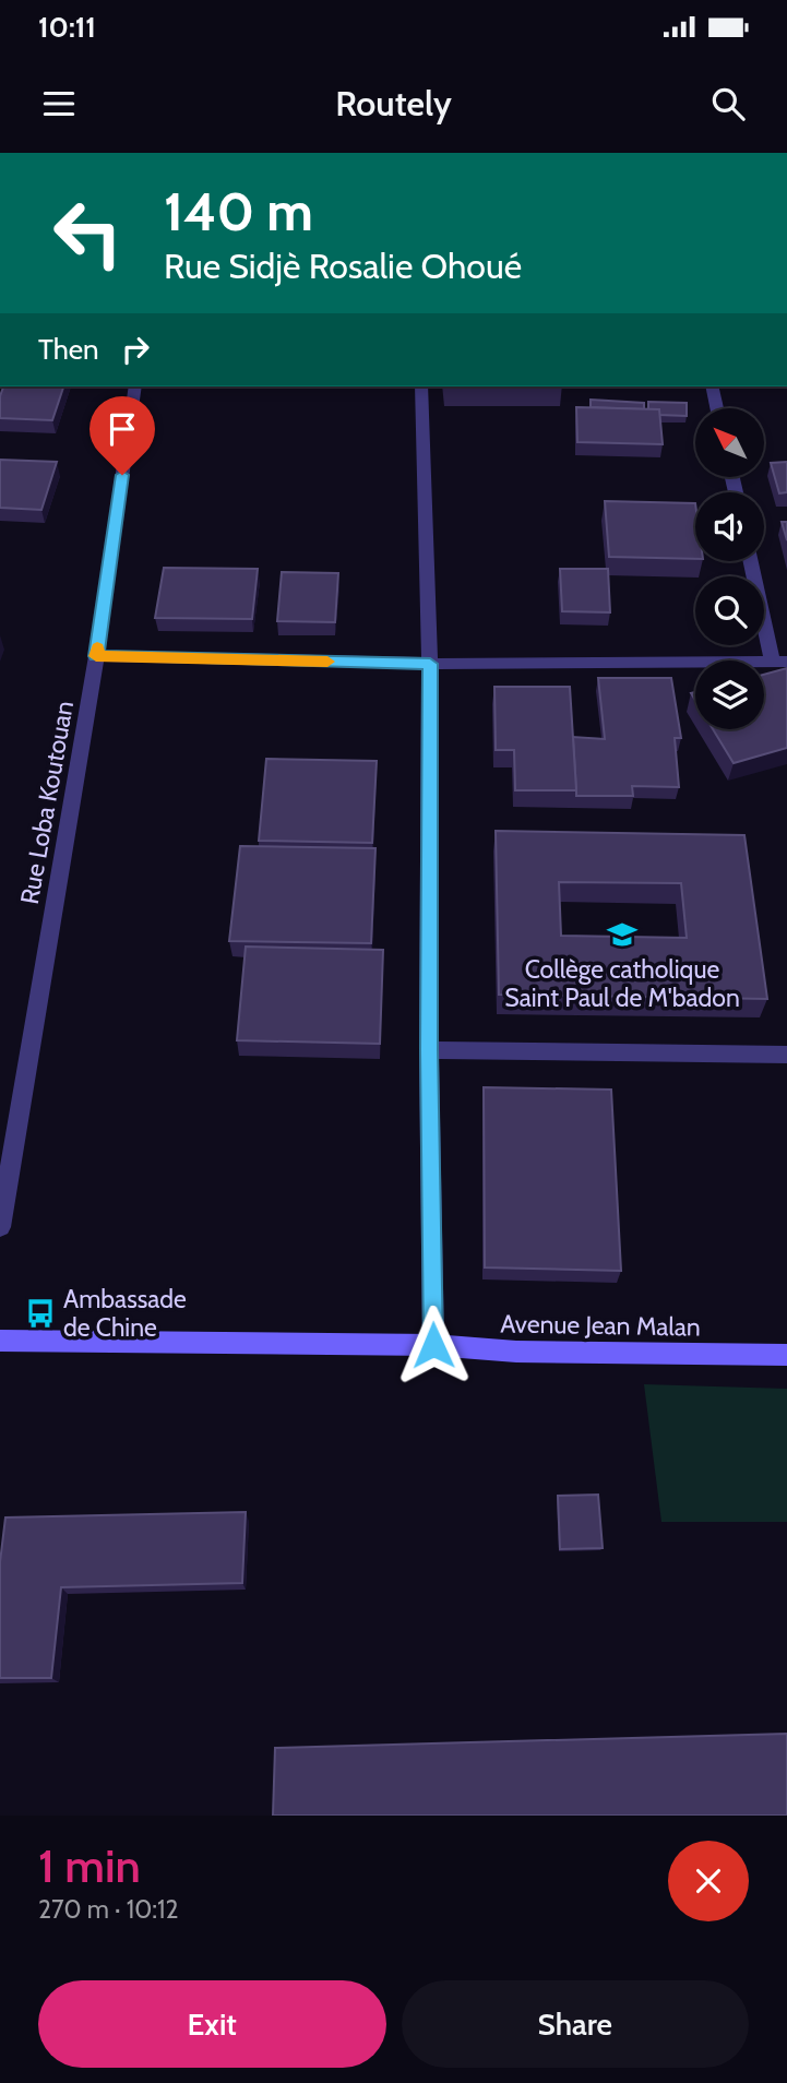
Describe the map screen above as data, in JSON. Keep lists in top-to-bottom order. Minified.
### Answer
{"streets":{"main road":["Avenue Jean Malan"],"street":["Rue Loba Koutouan"]},"places":{"school or university":["Collège catholique Saint Paul de M'badon"],"bus stop":["Ambassade de Chine"]},"north":"top left","page":{"status":"10:11","header":"Routely","turn":["140 m","Rue Sidjè Rosalie Ohoué"],"then":"Then","heading":["1 min","270 m · 10:12"],"buttons":["Exit","Share"]}}
